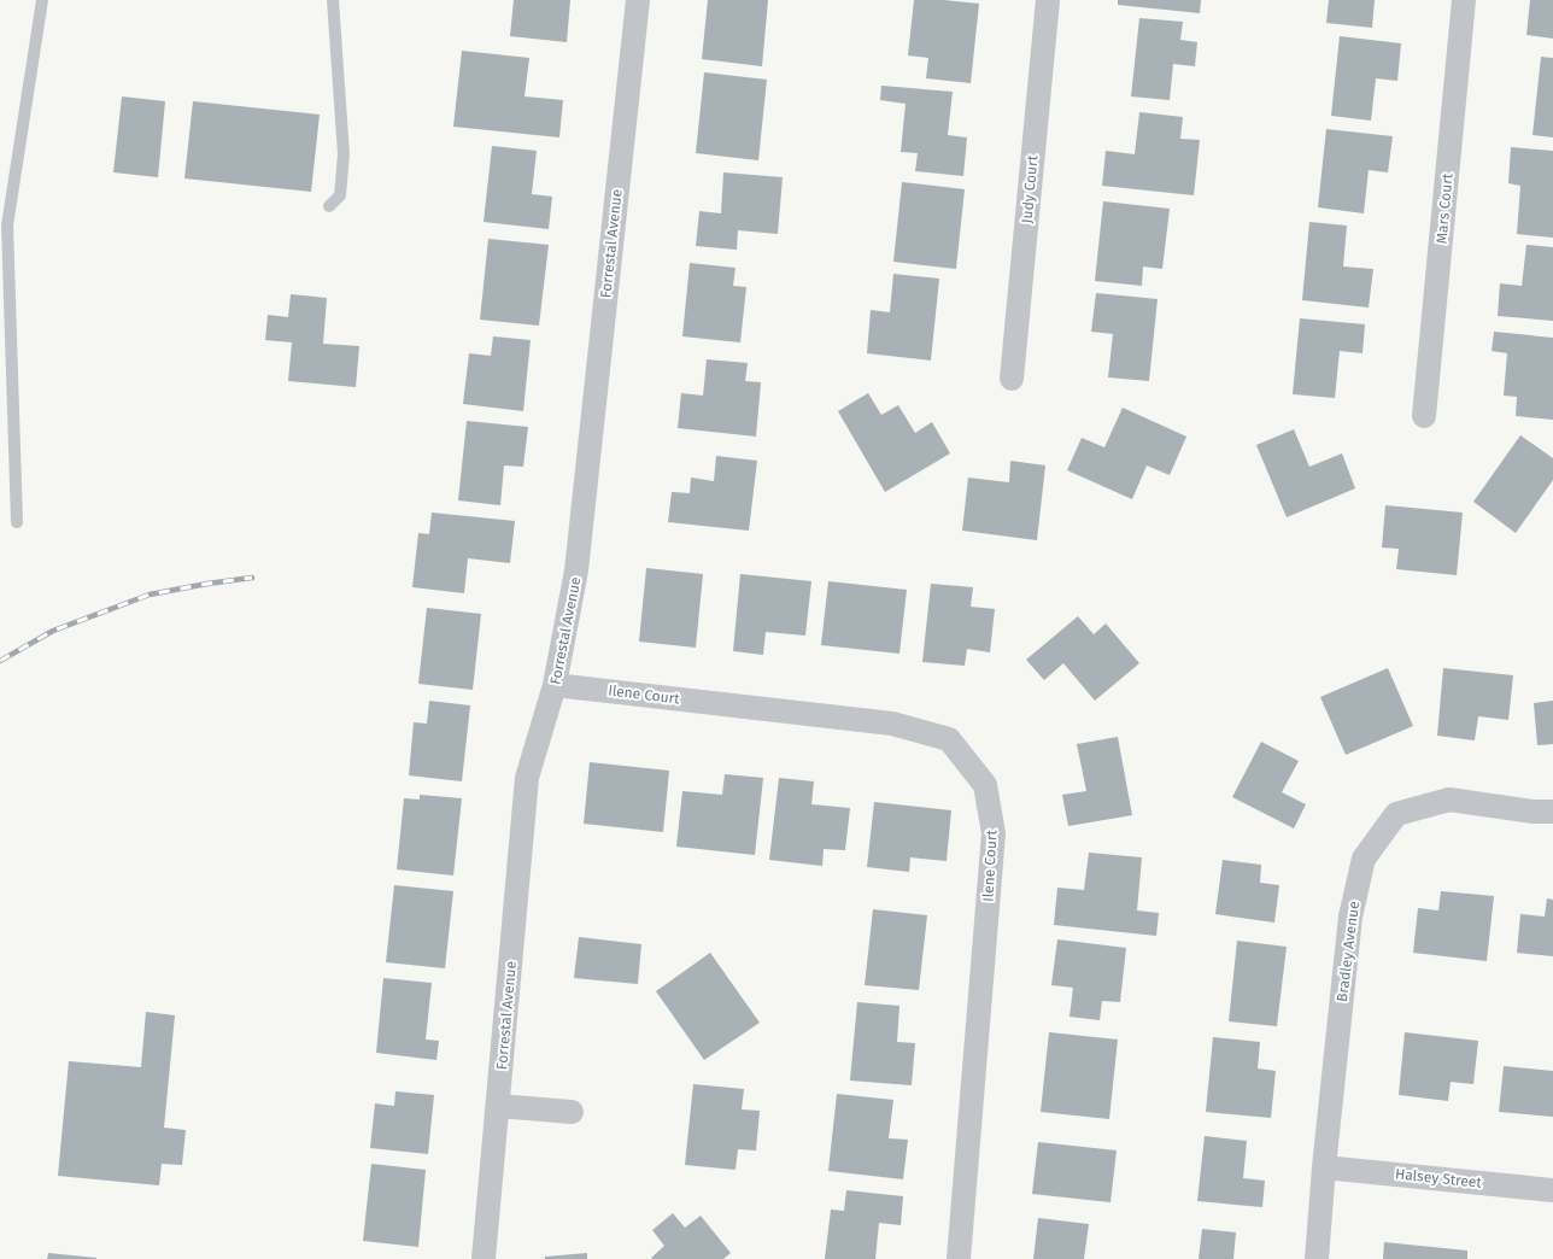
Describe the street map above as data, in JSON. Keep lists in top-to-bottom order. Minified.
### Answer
{"streets":{"street":["Judy Court","Mars Court","Forrestal Avenue","Ilene Court","Bradley Avenue","Halsey Street"]},"crossings":[["Forrestal Avenue","Ilene Court"],["Bradley Avenue","Halsey Street"]]}
